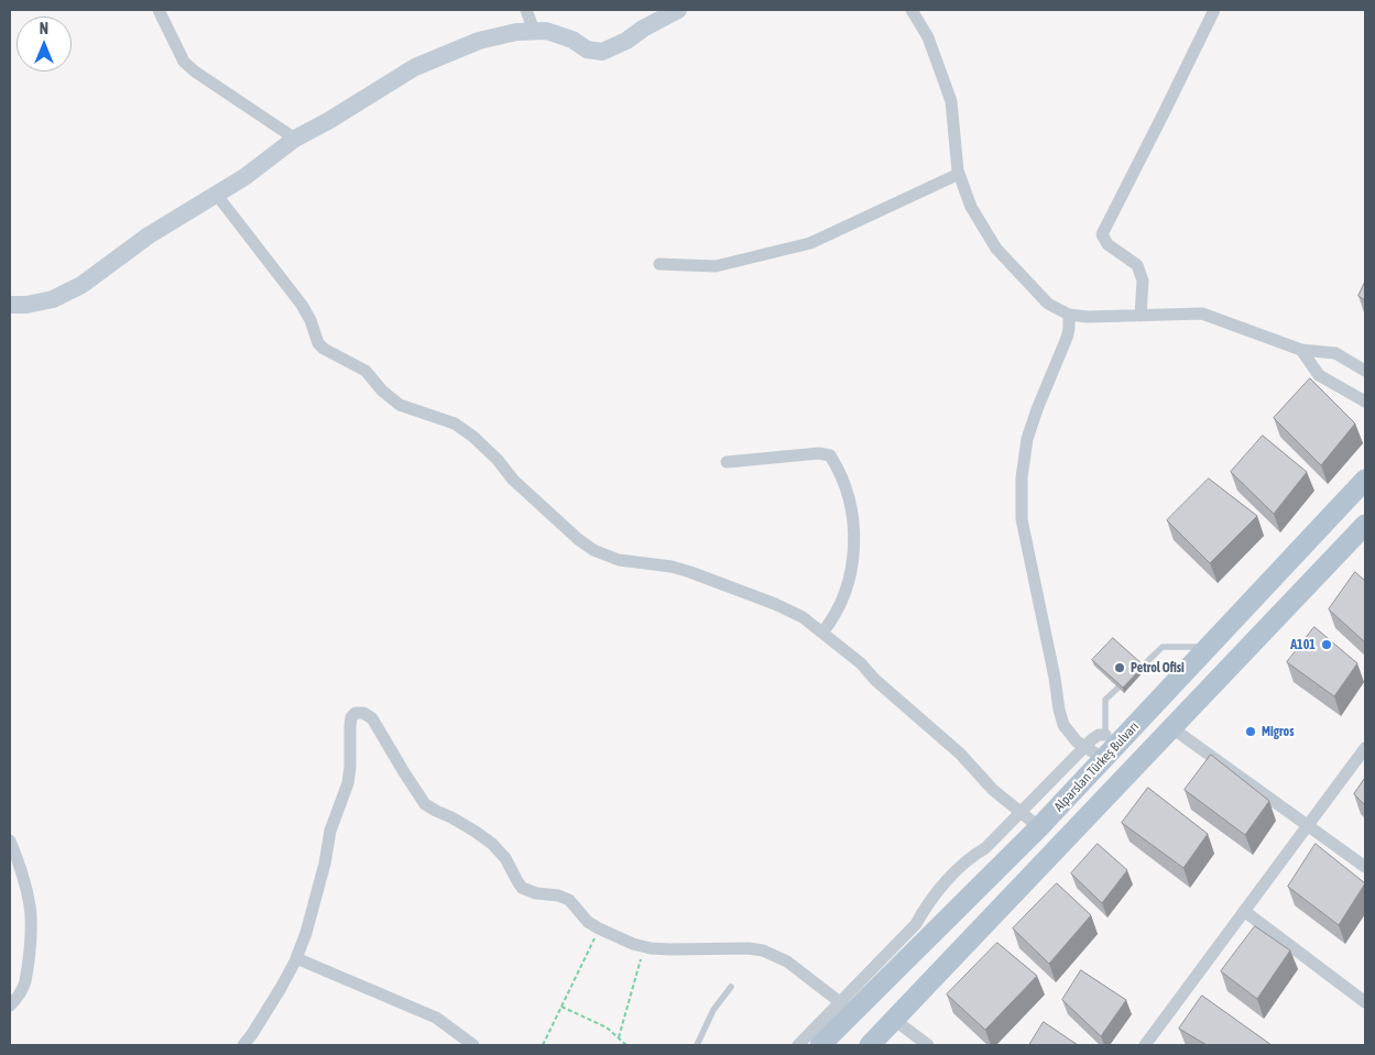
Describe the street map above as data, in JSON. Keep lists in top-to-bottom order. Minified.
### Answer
{"streets":{"main road":["Alparslan Türkeş Bulvarı"]},"places":["A101","Petrol Ofisi","Migros"],"north":"top"}
